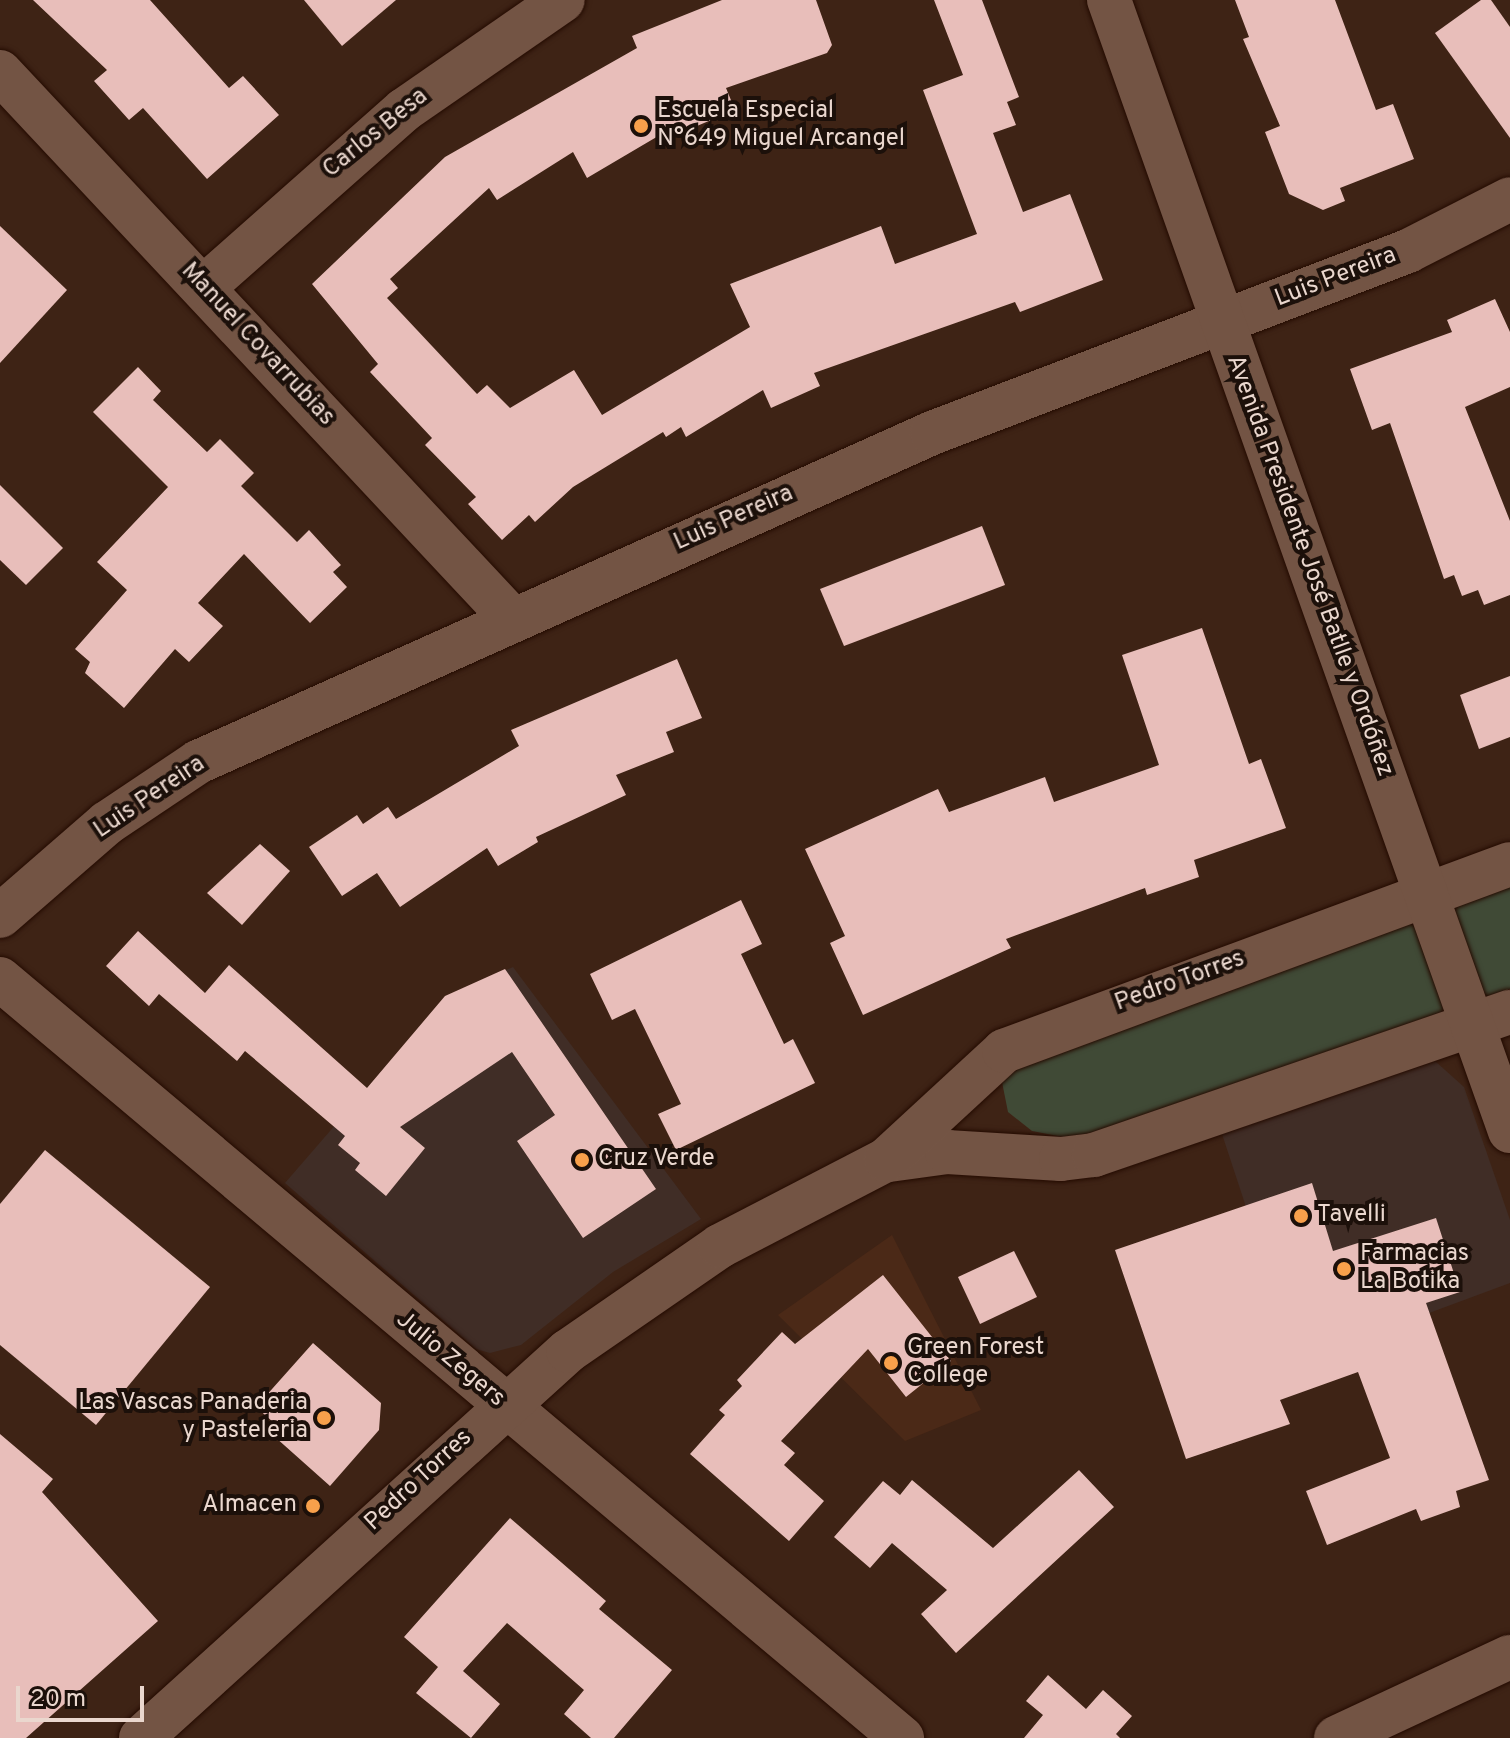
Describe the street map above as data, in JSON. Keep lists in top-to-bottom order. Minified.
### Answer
{"streets":{"street":["Carlos Besa","Luis Pereira","Manuel Covarrubias","Avenida Presidente José Batlle y Ordóñez","Pedro Torres","Julio Zegers"]},"crossings":[["Carlos Besa","Manuel Covarrubias"],["Luis Pereira","Manuel Covarrubias"],["Luis Pereira","Avenida Presidente José Batlle y Ordóñez"],["Avenida Presidente José Batlle y Ordóñez","Pedro Torres"],["Pedro Torres","Julio Zegers"]],"places":["Escuela Especial N°649 Miguel Arcangel","Cruz Verde","Tavelli","Farmacias La Botika","Green Forest College","Las Vascas Panaderia y Pasteleria","Almacen"],"scale_bar":"20 m"}
